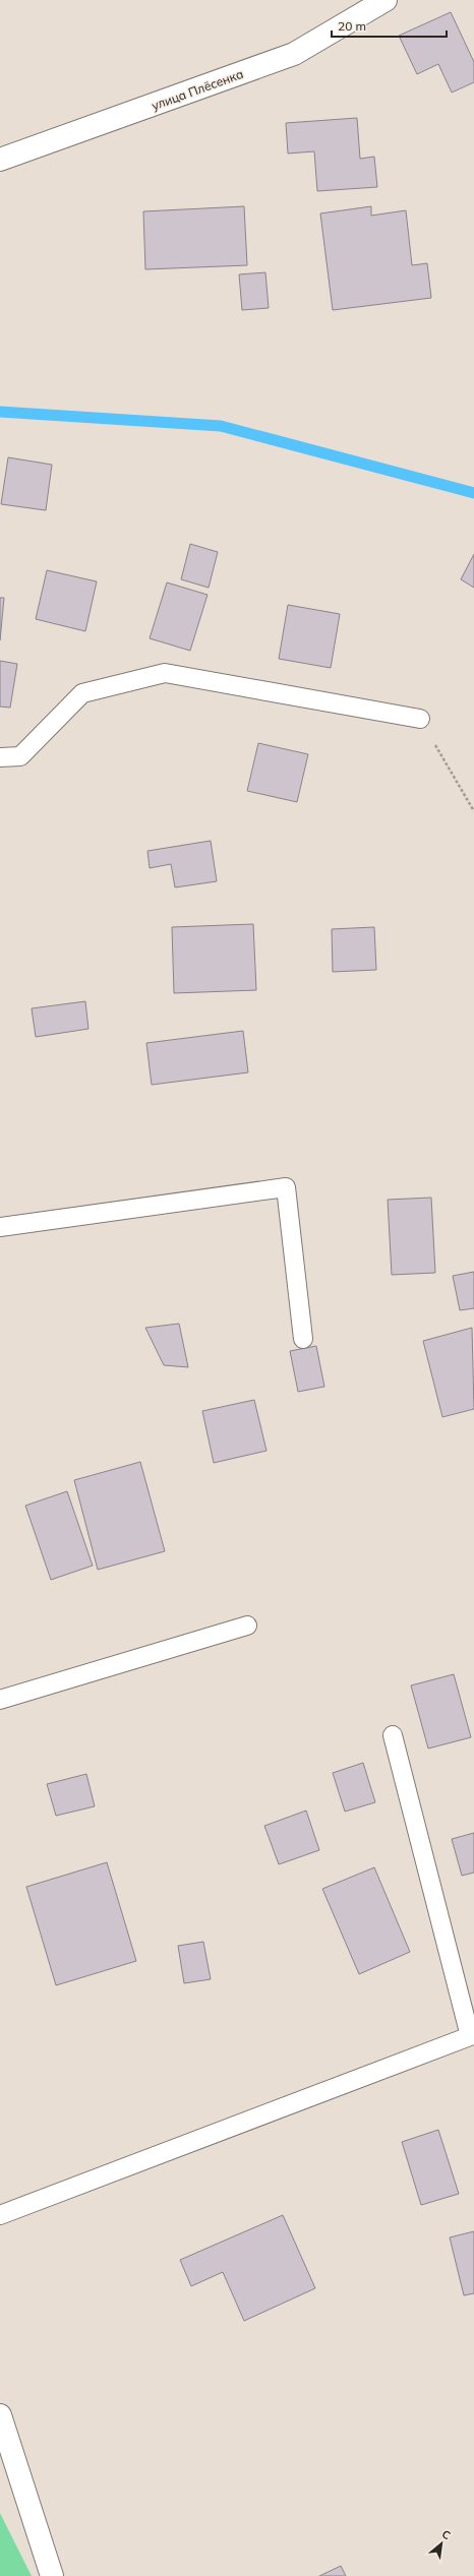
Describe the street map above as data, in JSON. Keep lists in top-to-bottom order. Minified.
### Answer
{"streets":{"street":["улица Плёсенка"]},"scale_bar":"20 m","north":"top right"}
